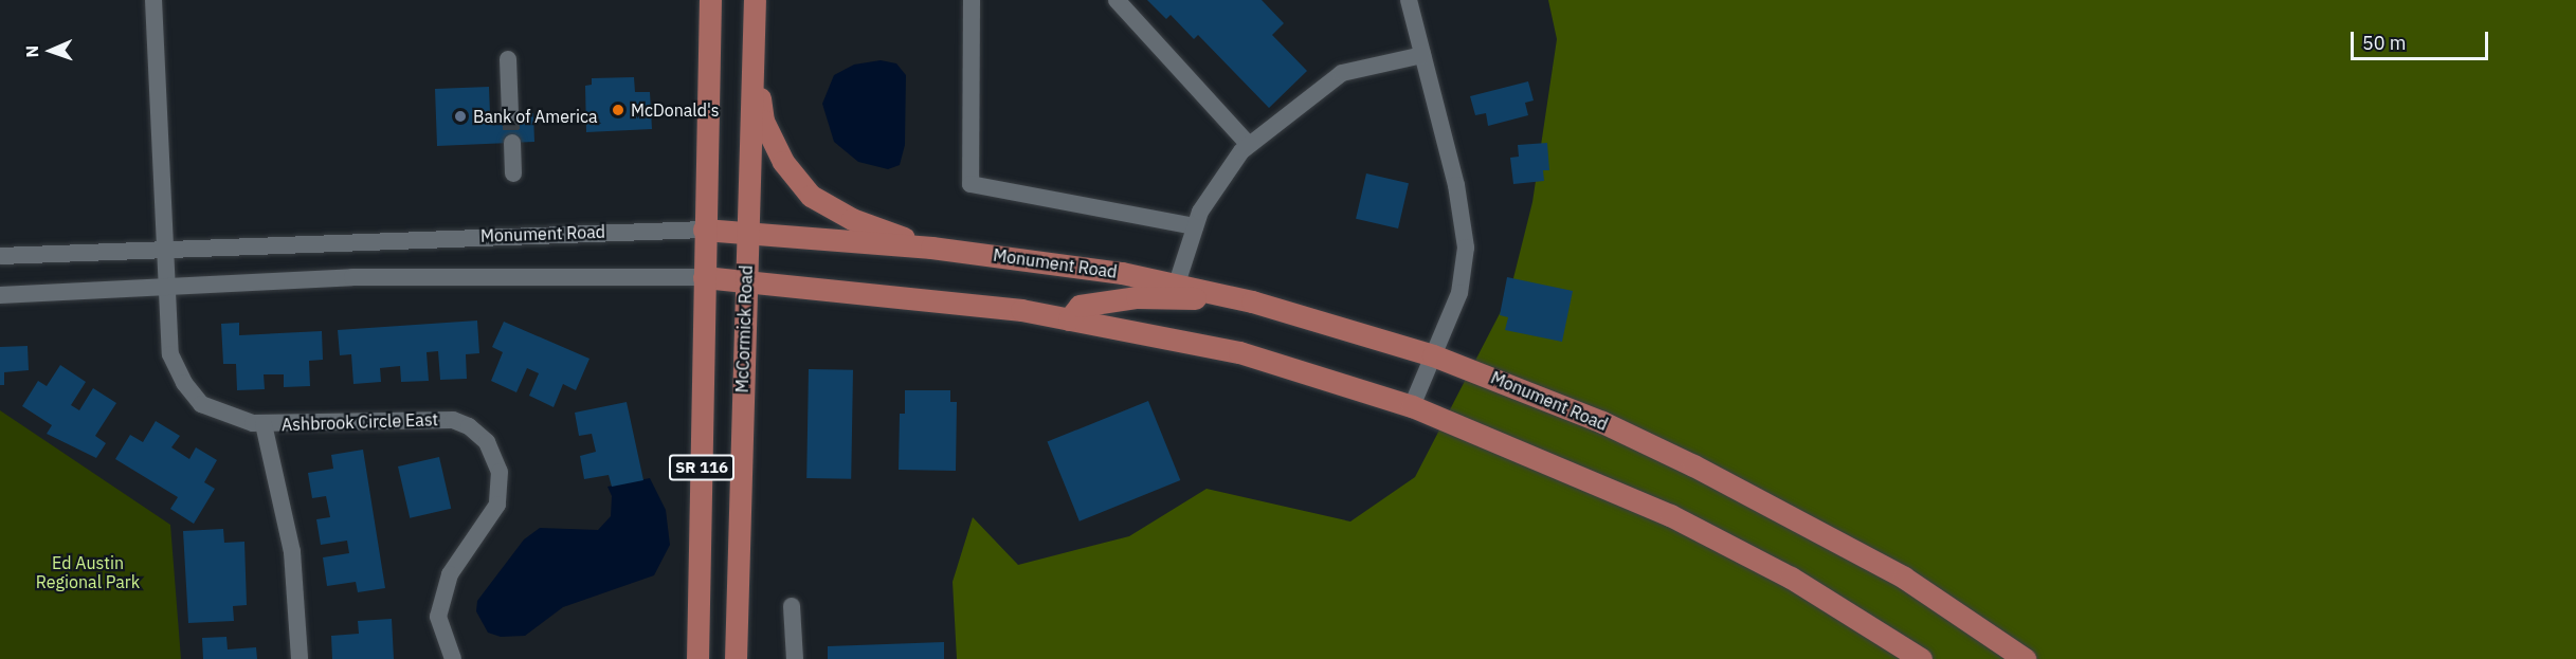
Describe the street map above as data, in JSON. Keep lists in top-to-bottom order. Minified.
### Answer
{"streets":{"main road":["Monument Road","McCormick Road","SR 116"],"street":["Ashbrook Circle East"]},"crossings":[["Monument Road","McCormick Road"],["Monument Road","Ashbrook Circle East"],["Monument Road","SR 116"]],"parks":["Ed Austin Regional Park"],"places":["McDonald's","Bank of America"],"scale_bar":"50 m","north":"left"}
